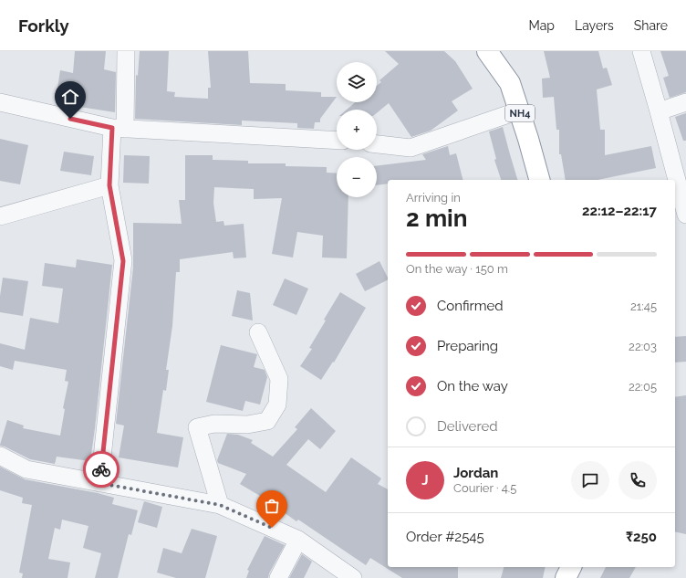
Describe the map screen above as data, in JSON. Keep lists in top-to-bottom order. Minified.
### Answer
{"streets":{"highway":["NH4"]},"page":{"header":"Forkly","nav":["Map","Layers","Share"],"map_buttons":["+","−"],"heading":["2 min","Arriving in","22:12–22:17"],"panel":["Jordan","Courier · 4.5","Order #2545","₹250"],"bar":"On the way · 150 m","list":[["Confirmed","21:45"],["Preparing","22:03"],["On the way","22:05"],"Delivered"],"round":"J"}}
